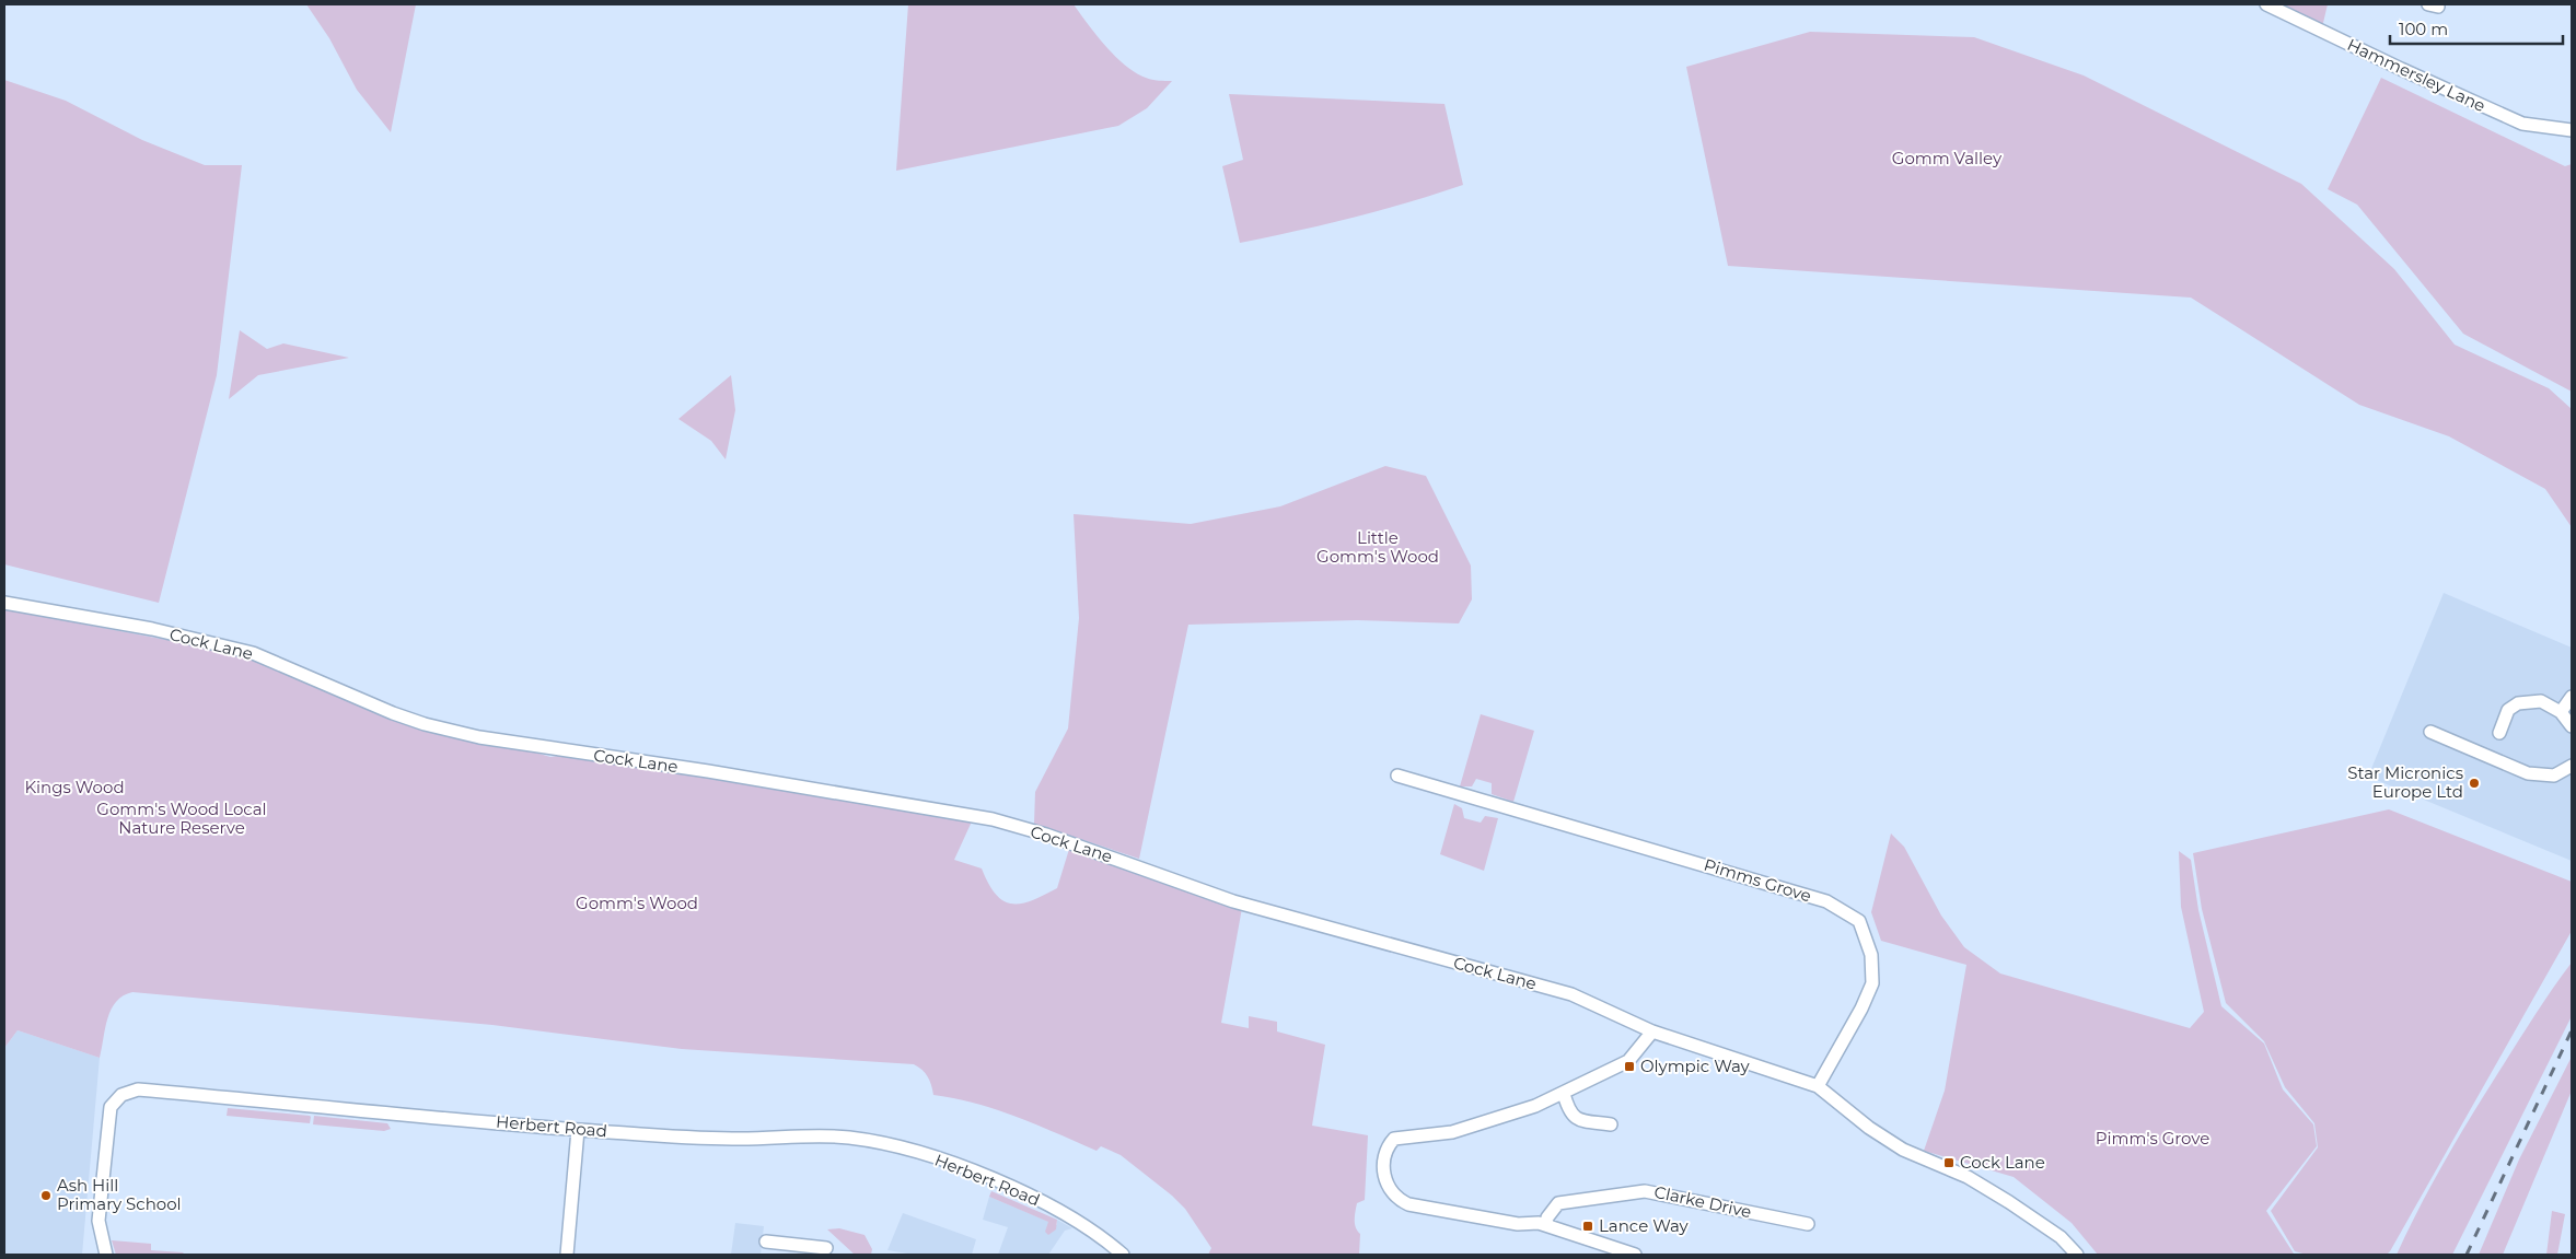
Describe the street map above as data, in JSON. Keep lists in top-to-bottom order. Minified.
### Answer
{"streets":{"street":["Hammersley Lane","Cock Lane","Pimms Grove","Herbert Road","Clarke Drive"]},"crossings":[["Cock Lane","Pimms Grove"]],"parks":["Gomm Valley","Little Gomm's Wood","Kings Wood","Gomm's Wood Local Nature Reserve","Gomm's Wood","Pimm's Grove"],"places":{"other":["Star Micronics Europe Ltd","Ash Hill Primary School"],"transit":["Olympic Way","Cock Lane","Lance Way"]},"scale_bar":"100 m"}
